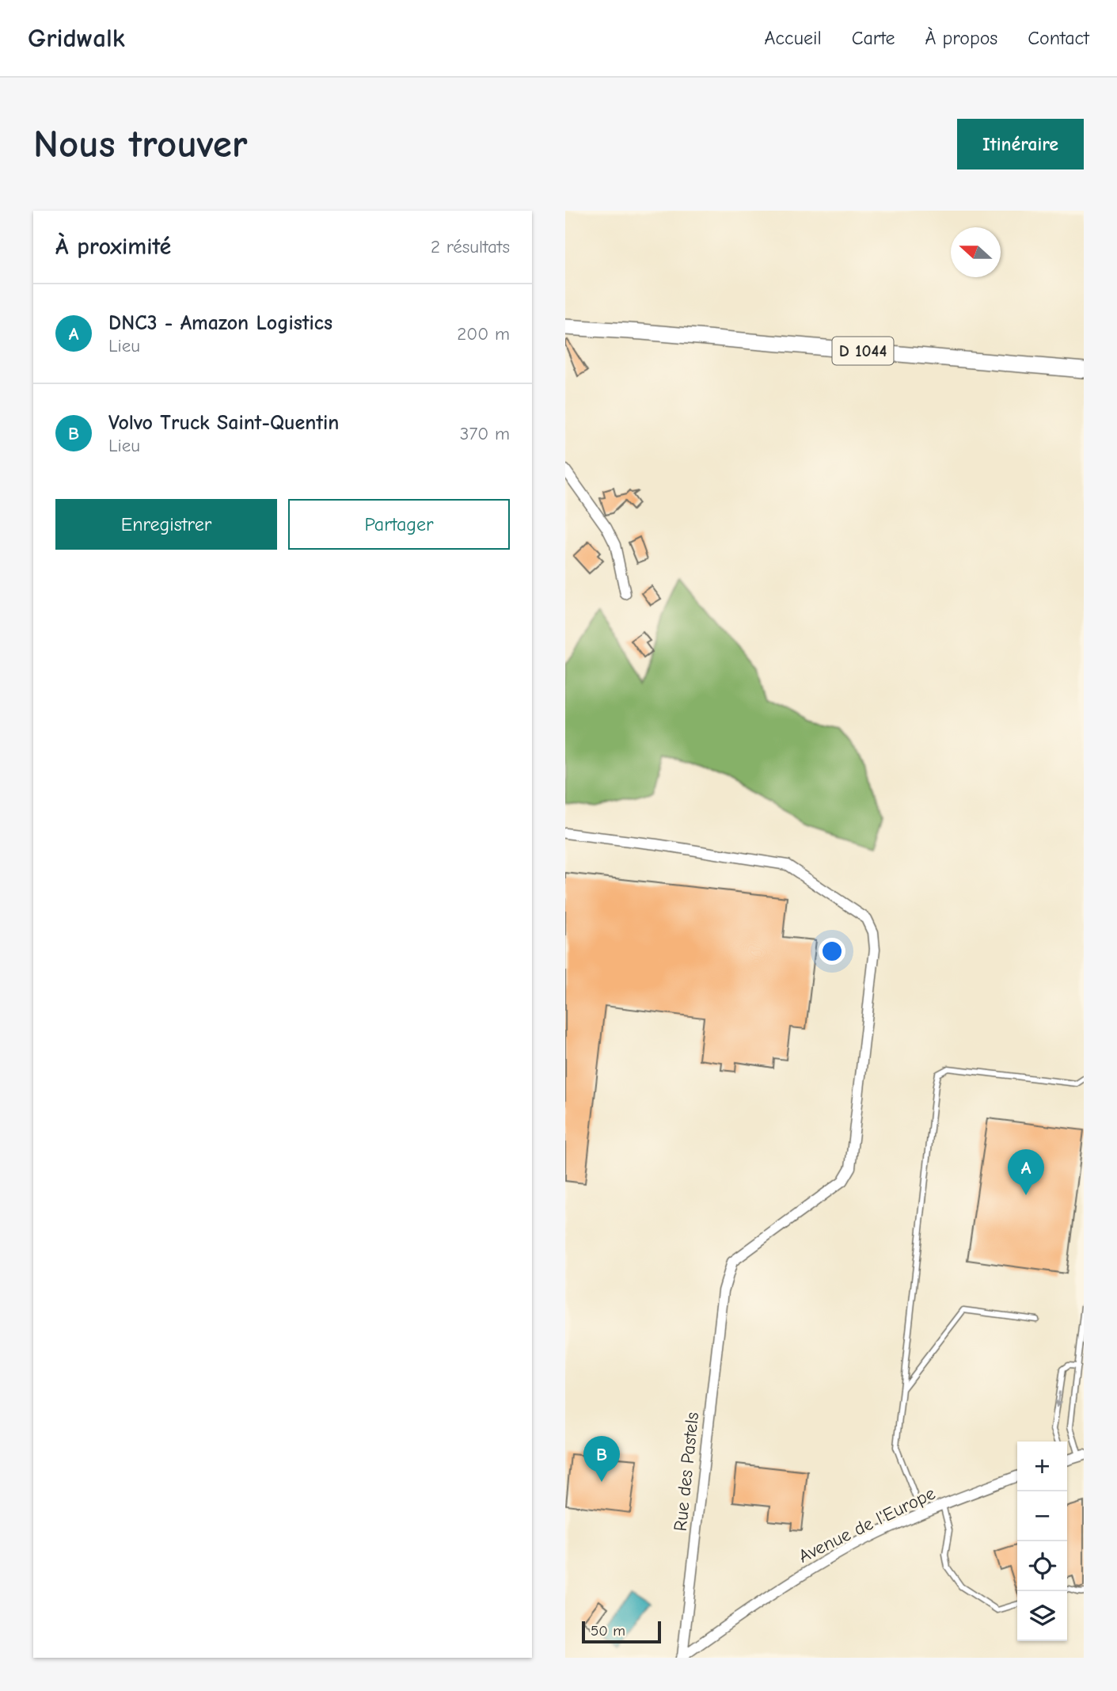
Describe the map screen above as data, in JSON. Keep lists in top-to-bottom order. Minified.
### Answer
{"streets":{"main road":["D 1044"],"street":["Rue des Pastels","Avenue de l'Europe"]},"crossings":[["Rue des Pastels","Avenue de l'Europe"]],"scale_bar":"50 m","north":"left","page":{"header":"Gridwalk","nav":["Accueil","Carte","À propos","Contact"],"buttons":["Itinéraire",["Enregistrer","Partager"]],"title":"Nous trouver","heading":["À proximité","2 résultats"],"list":[{"mark":"A","name":"DNC3 - Amazon Logistics","note":"Lieu","value":"200 m"},{"mark":"B","name":"Volvo Truck Saint-Quentin","note":"Lieu","value":"370 m"}],"pins":["A","B"],"map_buttons":["+","−"],"scale":"50 m"}}
